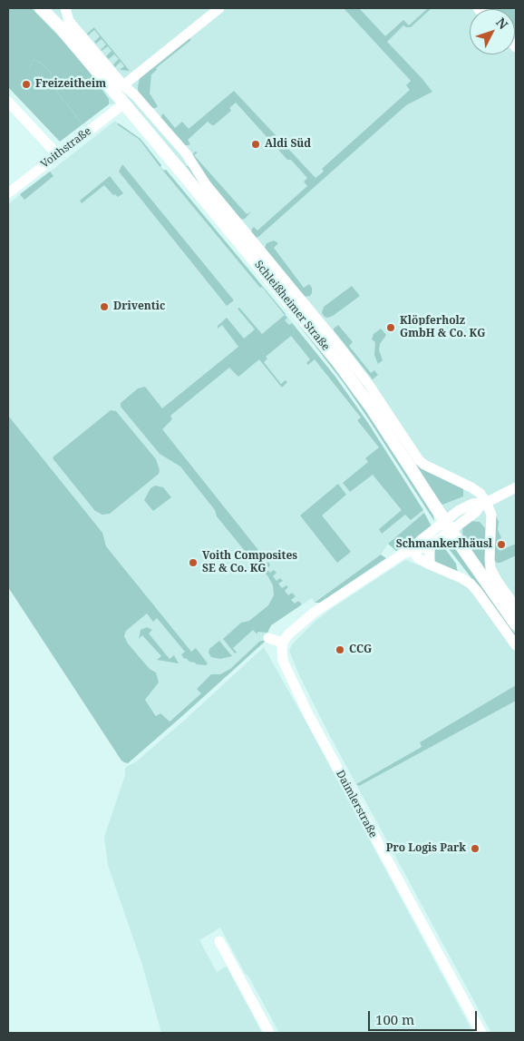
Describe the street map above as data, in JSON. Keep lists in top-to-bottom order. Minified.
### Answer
{"streets":{"main road":["Schleißheimer Straße"],"street":["Voithstraße","Daimlerstraße"]},"crossings":[["Voithstraße","Schleißheimer Straße"]],"places":["Freizeitheim","Aldi Süd","Driventic","Klöpferholz GmbH & Co. KG","Schmankerlhäusl","Voith Composites SE & Co. KG","CCG","Pro Logis Park"],"scale_bar":"100 m","north":"top right"}
